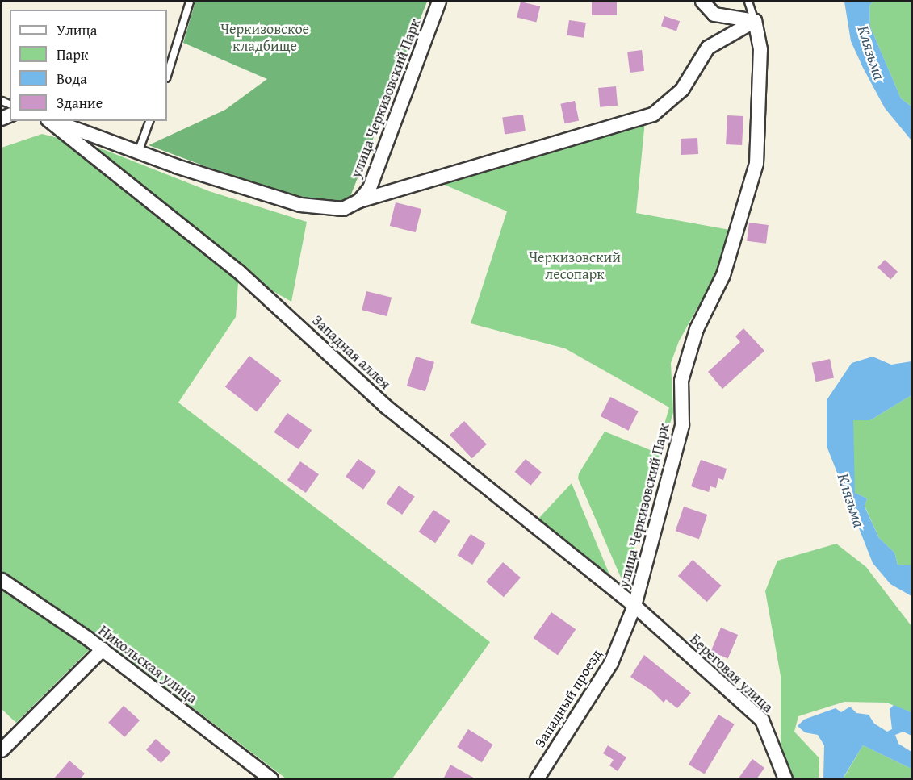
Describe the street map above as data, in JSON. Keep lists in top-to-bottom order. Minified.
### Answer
{"streets":{"street":["улица Черкизовский Парк","Западная аллея","Никольская улица","Береговая улица","Западный проезд"]},"crossings":[["улица Черкизовский Парк","Западная аллея"],["улица Черкизовский Парк","Береговая улица"],["улица Черкизовский Парк","Западный проезд"],["Западная аллея","Береговая улица"],["Западная аллея","Западный проезд"],["Береговая улица","Западный проезд"]],"water":["Клязьма"],"parks":["Черкизовское кладбище","Черкизовский лесопарк"],"legend":["Улица","Парк","Вода","Здание"]}
